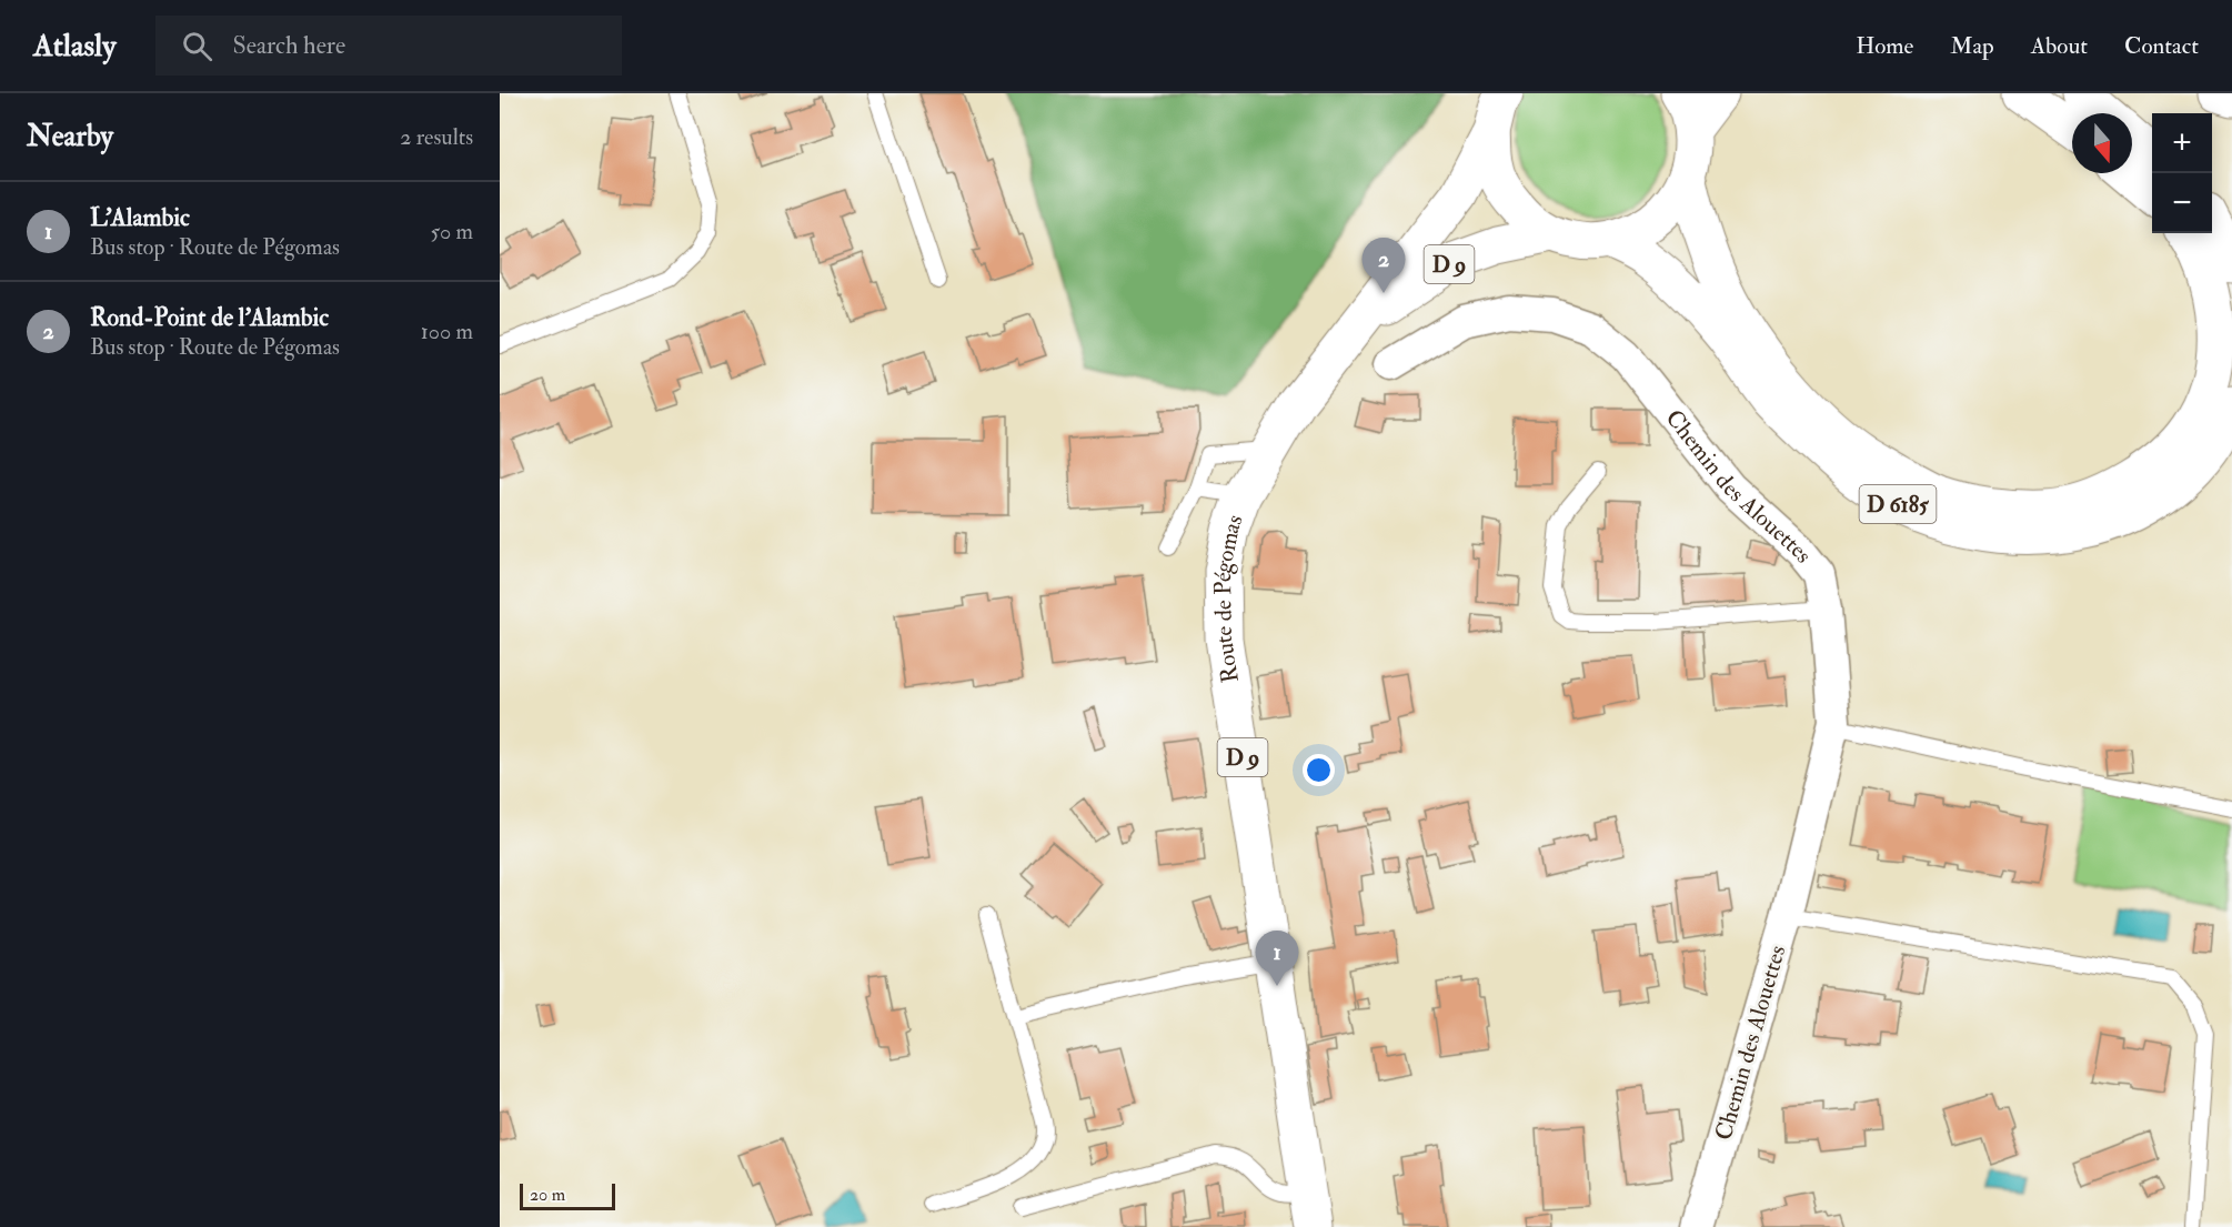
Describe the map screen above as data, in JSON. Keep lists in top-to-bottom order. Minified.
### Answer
{"streets":{"main road":["D 9","D 6185","Route de Pégomas"],"street":["Chemin des Alouettes"]},"crossings":[["D 9","Route de Pégomas"]],"scale_bar":"20 m","north":"bottom","page":{"header":"Atlasly","search":"Search here","nav":["Home","Map","About","Contact"],"heading":["Nearby","2 results"],"map_buttons":["+","−"],"list":[{"mark":"1","name":"L'Alambic","note":"Bus stop · Route de Pégomas","value":"50 m"},{"mark":"2","name":"Rond-Point de l'Alambic","note":"Bus stop · Route de Pégomas","value":"100 m"}],"pins":["2","1"],"scale":"20 m"}}
